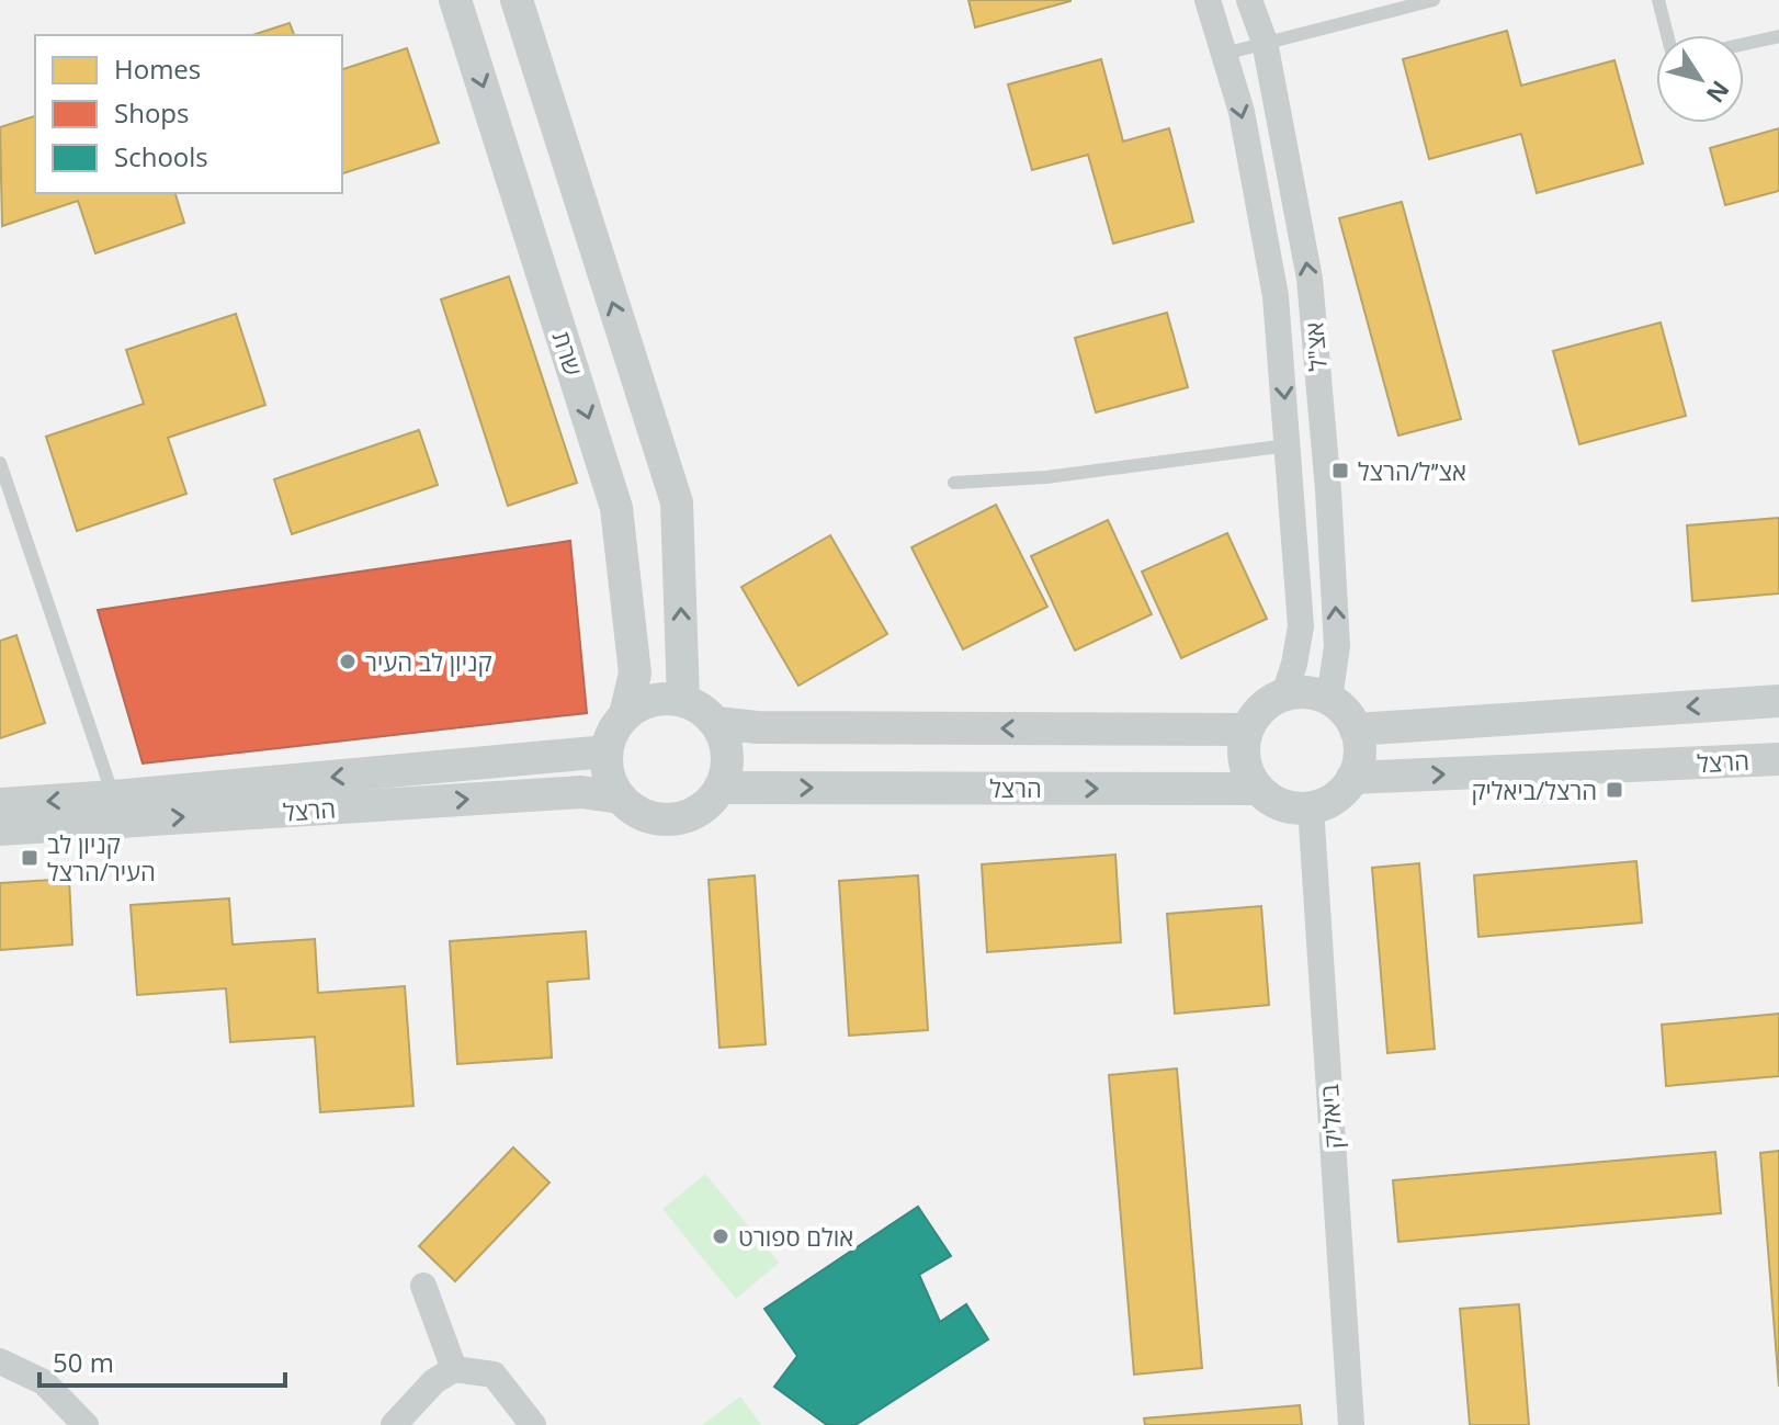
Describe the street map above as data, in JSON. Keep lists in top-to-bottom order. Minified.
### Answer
{"streets":{"street":["אצ\"ל","שרת","הרצל","ביאליק"]},"crossings":[["אצ\"ל","הרצל"],["אצ\"ל","ביאליק"],["שרת","הרצל"],["הרצל","ביאליק"]],"places":{"transit":["אצ״ל/הרצל","הרצל/ביאליק","קניון לב העיר/הרצל"],"other":["קניון לב העיר","אולם ספורט"]},"legend":["Homes","Shops","Schools"],"scale_bar":"50 m","north":"bottom right"}
